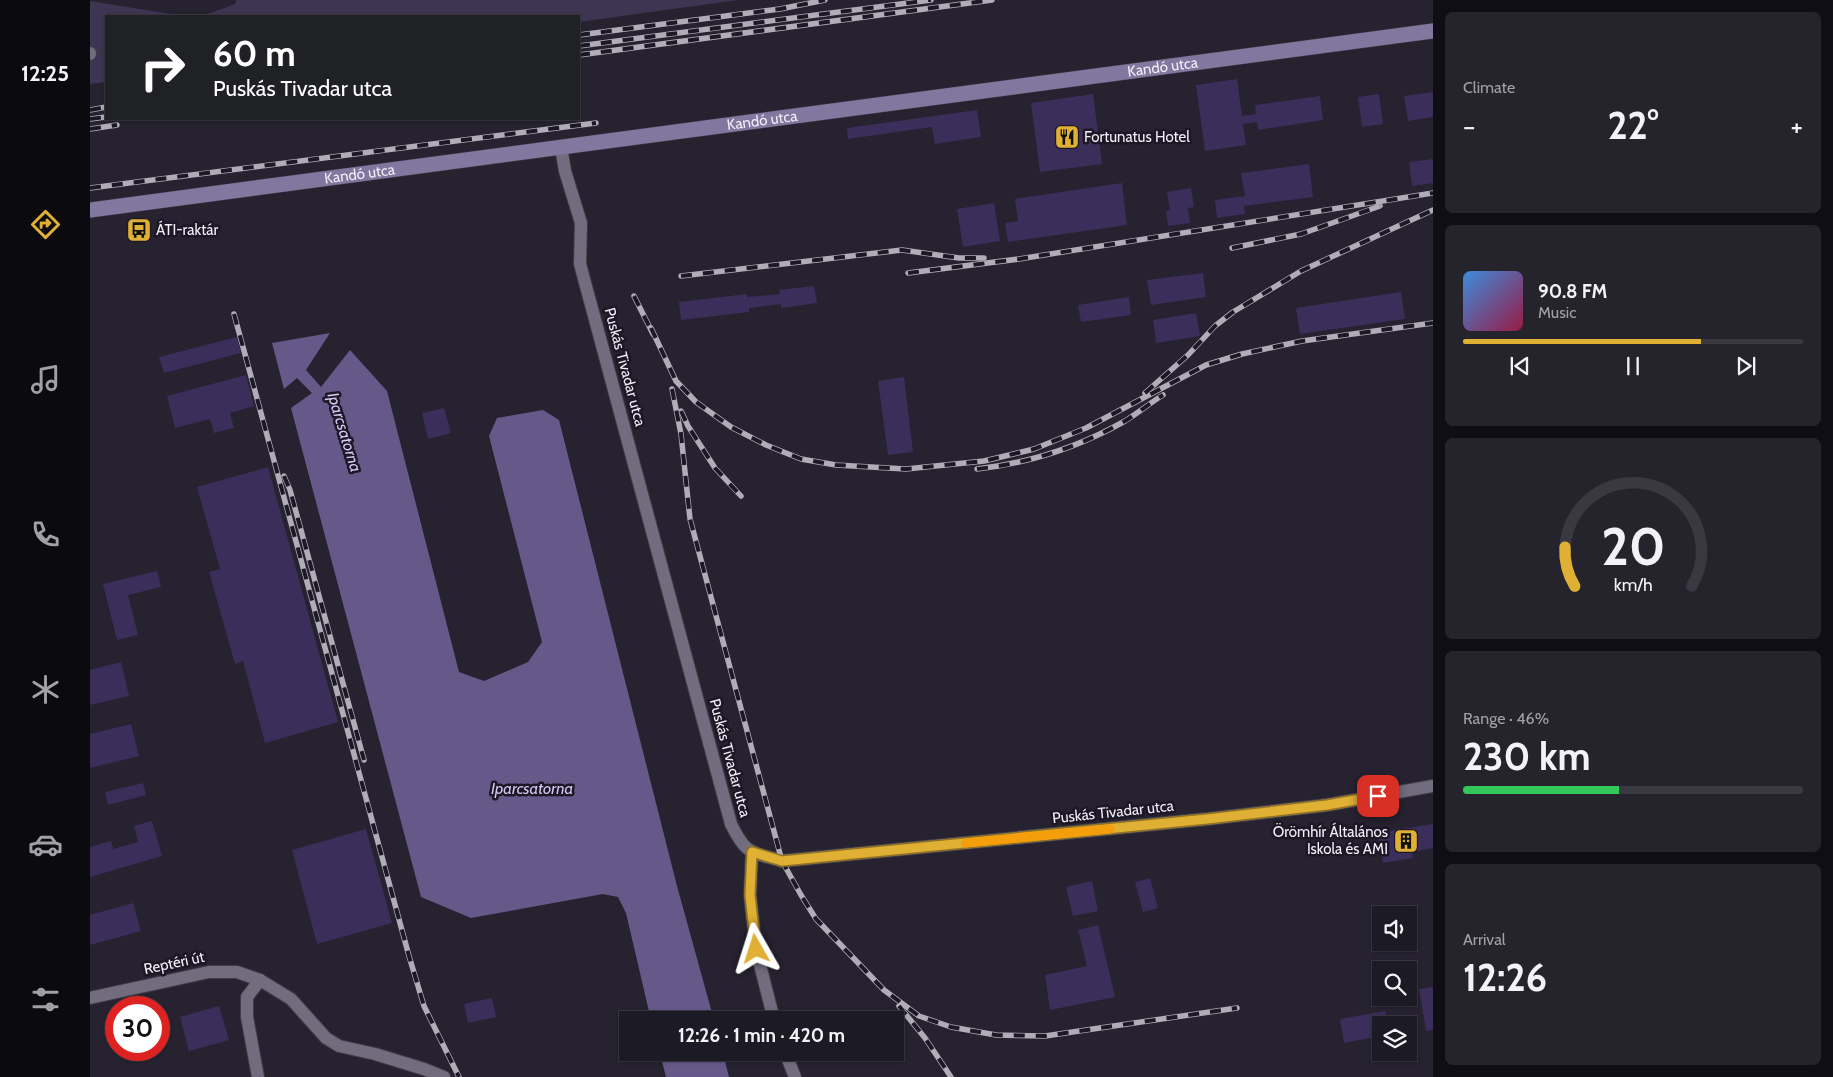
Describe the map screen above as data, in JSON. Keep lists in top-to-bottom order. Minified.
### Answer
{"streets":{"street":["Kandó utca","Puskás Tivadar utca","Reptéri út"]},"crossings":[["Kandó utca","Puskás Tivadar utca"]],"water":["Iparcsatorna"],"places":{"restaurant":["Fortunatus Hotel"],"bus stop":["ÁTI-raktár"],"building":["Örömhír Általános Iskola és AMI"]},"page":{"tabs":"12:25","tile":["Climate",["Range · 46%","230 km"],["Arrival","12:26"]],"turn":["60 m","Puskás Tivadar utca"],"heat":["−","22°","+"],"song":["90.8 FM","Music"],"limit":"30","trip":"12:26 · 1 min · 420 m","gauge":["20","km/h"]}}
